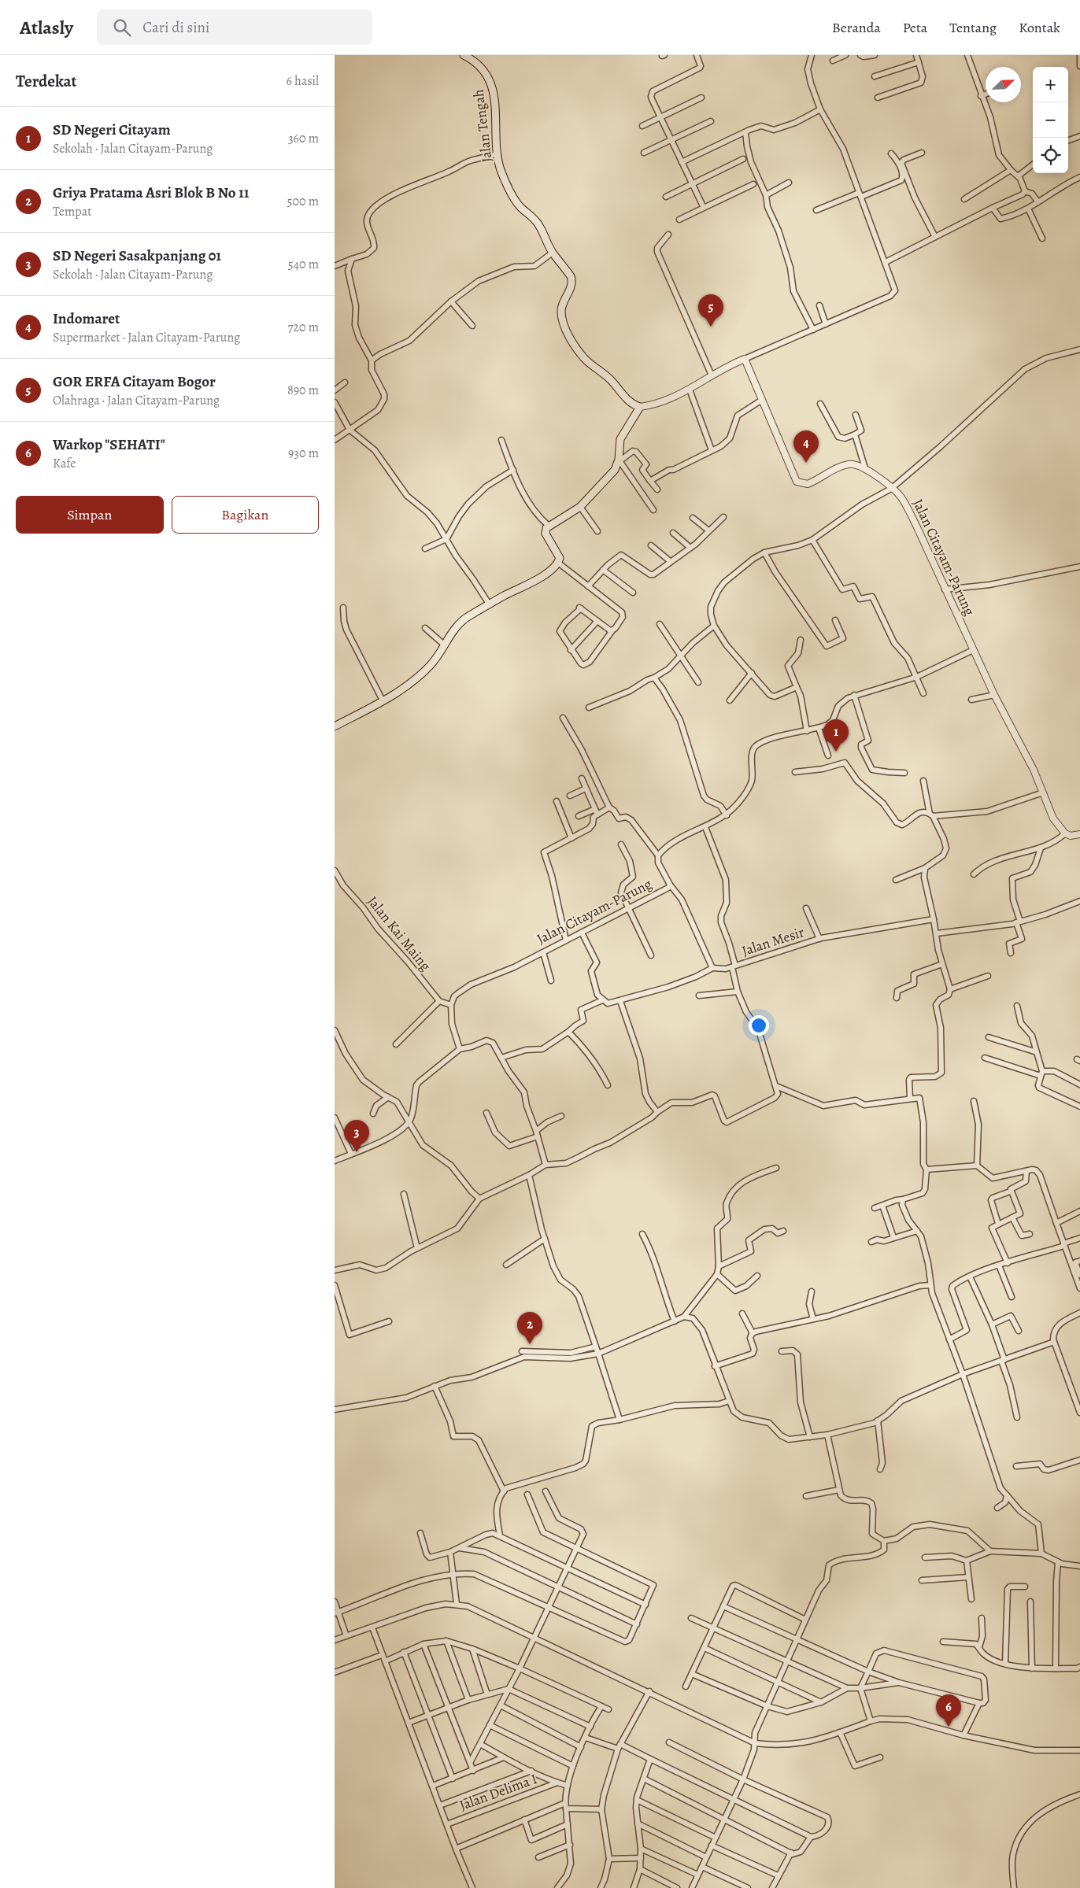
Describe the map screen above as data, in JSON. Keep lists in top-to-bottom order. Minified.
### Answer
{"streets":{"main road":["Jalan Tengah"],"street":["Jalan Citayam-Parung","Jalan Kai Maing","Jalan Mesir","Jalan Delima I"]},"north":"top right","page":{"header":"Atlasly","search":"Cari di sini","nav":["Beranda","Peta","Tentang","Kontak"],"heading":["Terdekat","6 hasil"],"map_buttons":["+","−"],"list":[{"mark":"1","name":"SD Negeri Citayam","note":"Sekolah · Jalan Citayam-Parung","value":"360 m"},{"mark":"2","name":"Griya Pratama Asri Blok B No 11","note":"Tempat","value":"500 m"},{"mark":"3","name":"SD Negeri Sasakpanjang 01","note":"Sekolah · Jalan Citayam-Parung","value":"540 m"},{"mark":"4","name":"Indomaret","note":"Supermarket · Jalan Citayam-Parung","value":"720 m"},{"mark":"5","name":"GOR ERFA Citayam Bogor","note":"Olahraga · Jalan Citayam-Parung","value":"890 m"},{"mark":"6","name":"Warkop \"SEHATI\"","note":"Kafe","value":"930 m"}],"pins":["5","4","1","3","2","6"],"buttons":["Simpan","Bagikan"]}}
